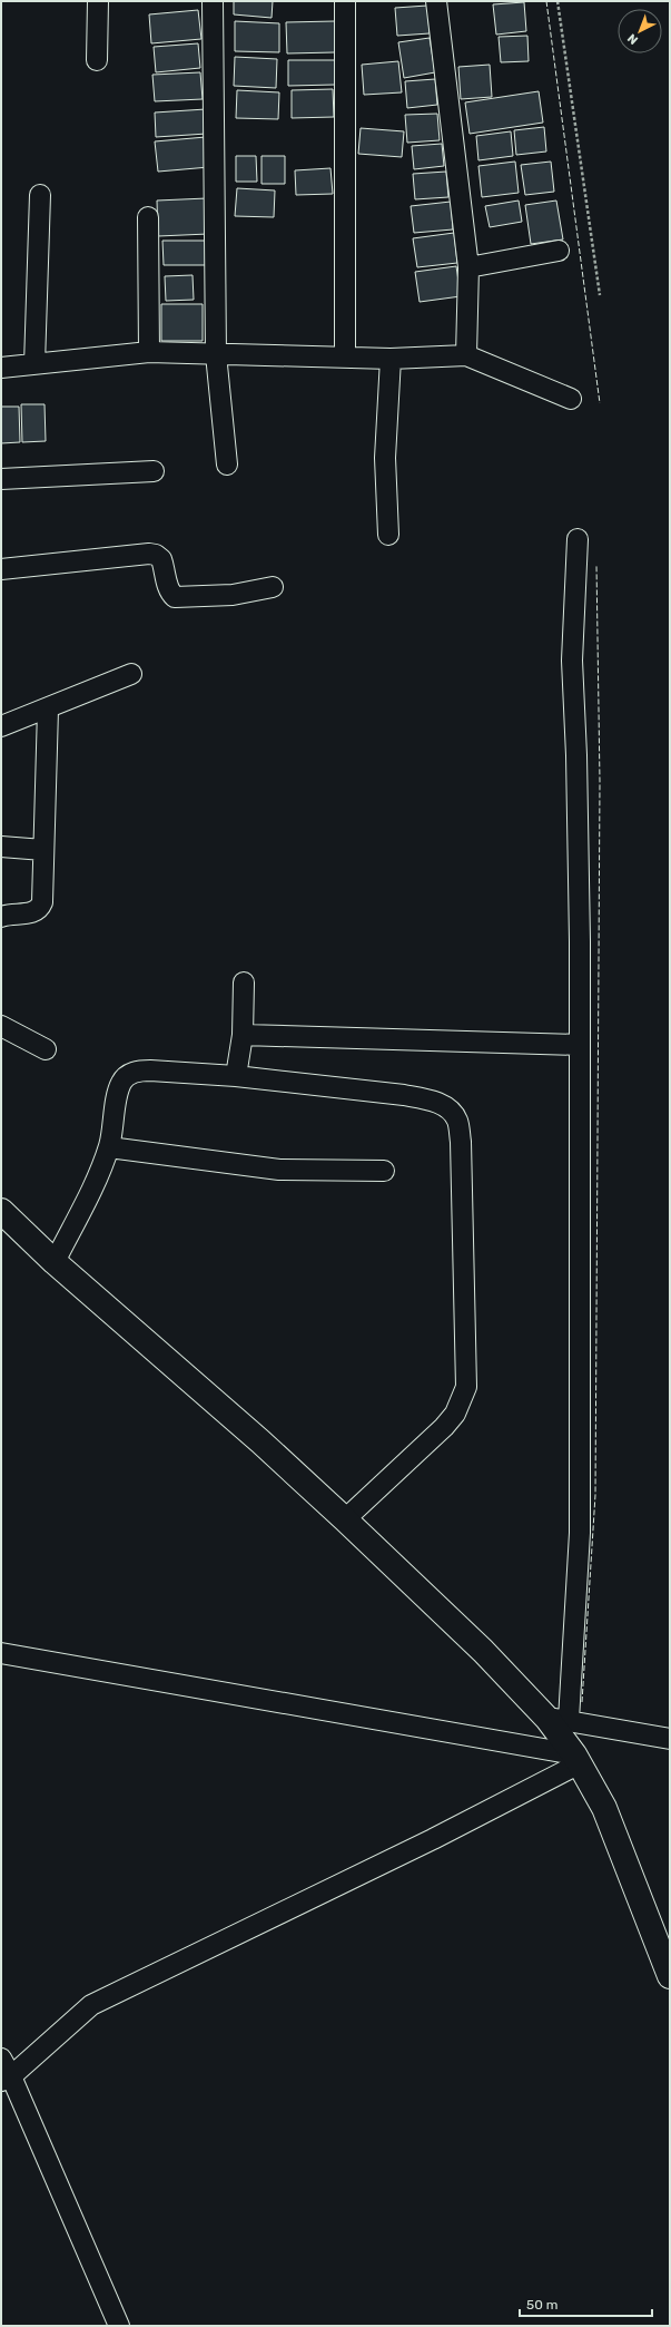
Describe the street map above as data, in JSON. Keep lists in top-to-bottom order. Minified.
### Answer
{"scale_bar":"50 m","north":"bottom left"}
